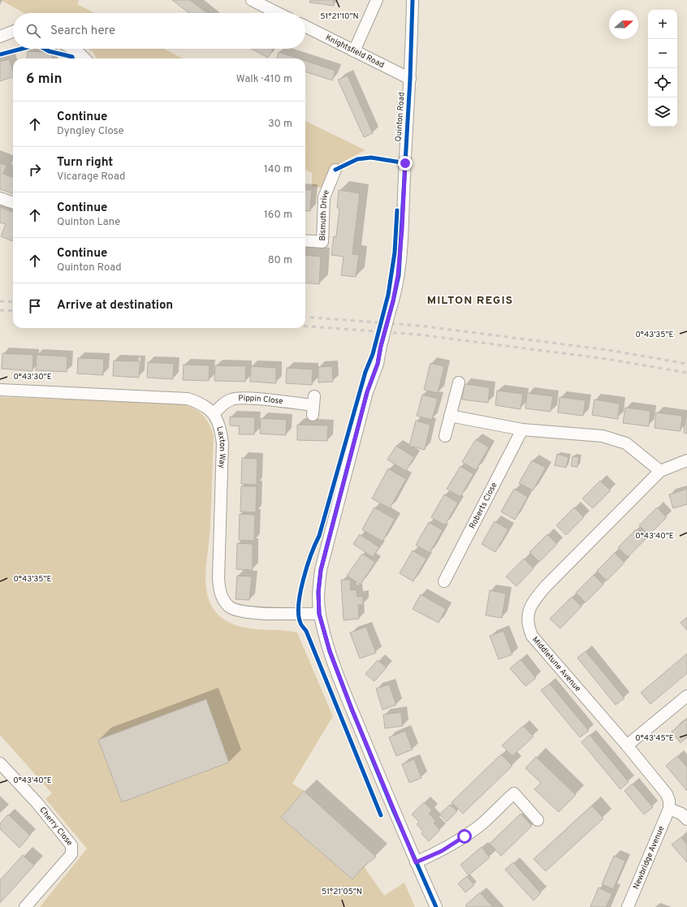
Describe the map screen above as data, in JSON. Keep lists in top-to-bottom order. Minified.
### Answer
{"streets":{"street":["Knightsfield Road","Quinton Road","Bismuth Drive","Pippin Close","Laxton Way","Roberts Close","Middletune Avenue","Cherry Close","Newbridge Avenue"]},"crossings":[["Knightsfield Road","Quinton Road"],["Quinton Road","Laxton Way"],["Pippin Close","Laxton Way"],["Middletune Avenue","Newbridge Avenue"]],"districts":["MILTON REGIS"],"north":"right","page":{"map_buttons":["+","−"],"search":"Search here","heading":["6 min","Walk · 410 m"],"list":[["Continue","Dyngley Close","30 m"],["Turn right","Vicarage Road","140 m"],["Continue","Quinton Lane","160 m"],["Continue","Quinton Road","80 m"],"Arrive at destination"]},"coordinates":["51°21'10\"N","0°43'35\"E","0°43'30\"E","0°43'40\"E","0°43'45\"E","51°21'05\"N"]}
